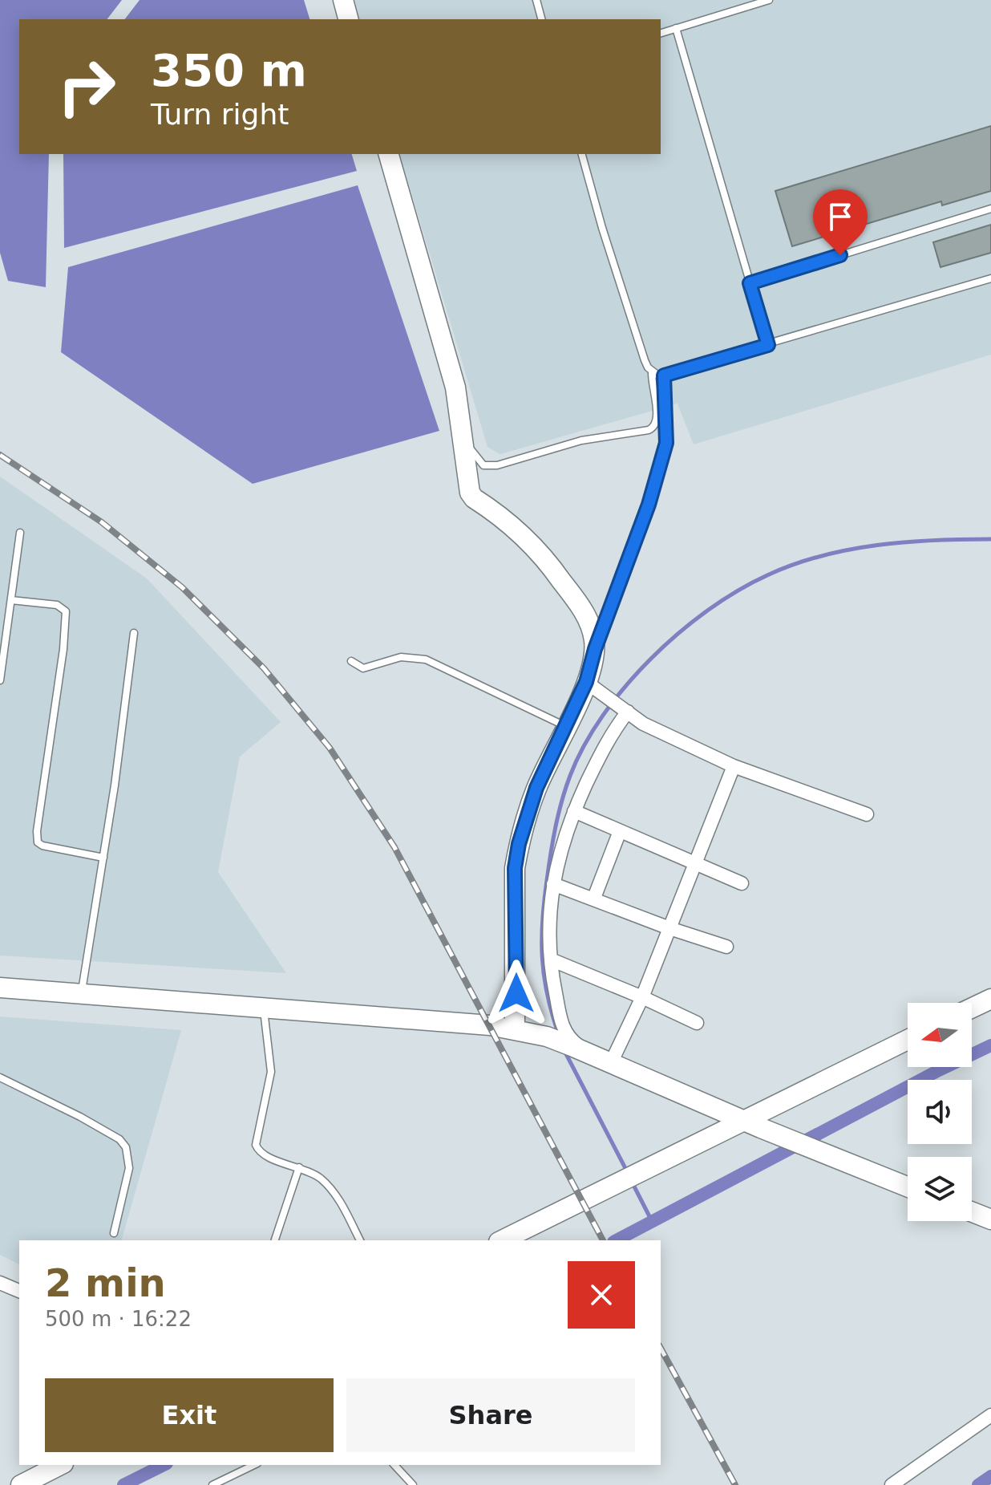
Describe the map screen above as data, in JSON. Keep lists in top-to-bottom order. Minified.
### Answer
{"north":"left","page":{"turn":["350 m","Turn right"],"heading":["2 min","500 m · 16:22"],"buttons":["Exit","Share"]}}
